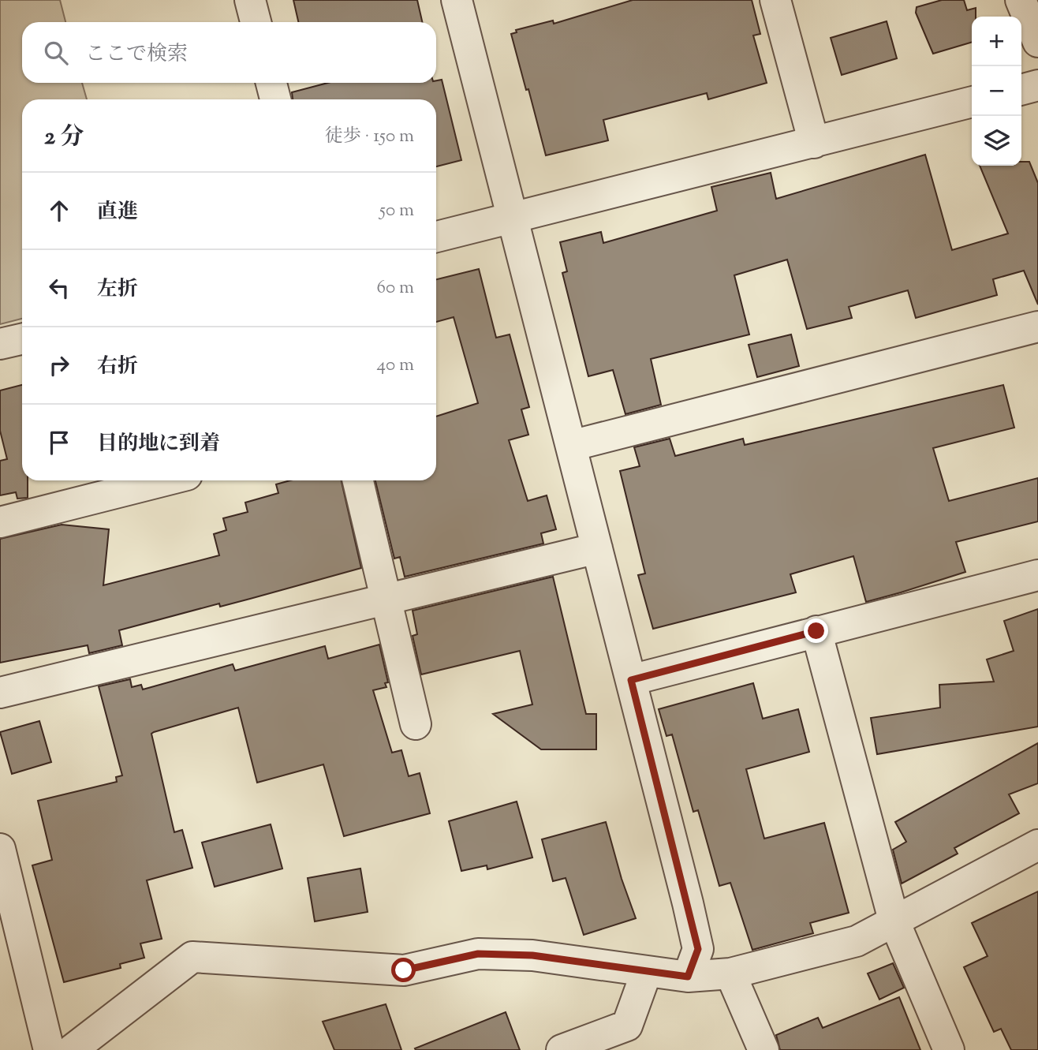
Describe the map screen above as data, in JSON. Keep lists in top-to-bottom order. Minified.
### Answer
{"page":{"map_buttons":["+","−"],"search":"ここで検索","heading":["2 分","徒歩 · 150 m"],"list":[["直進","50 m"],["左折","60 m"],["右折","40 m"],"目的地に到着"]}}
